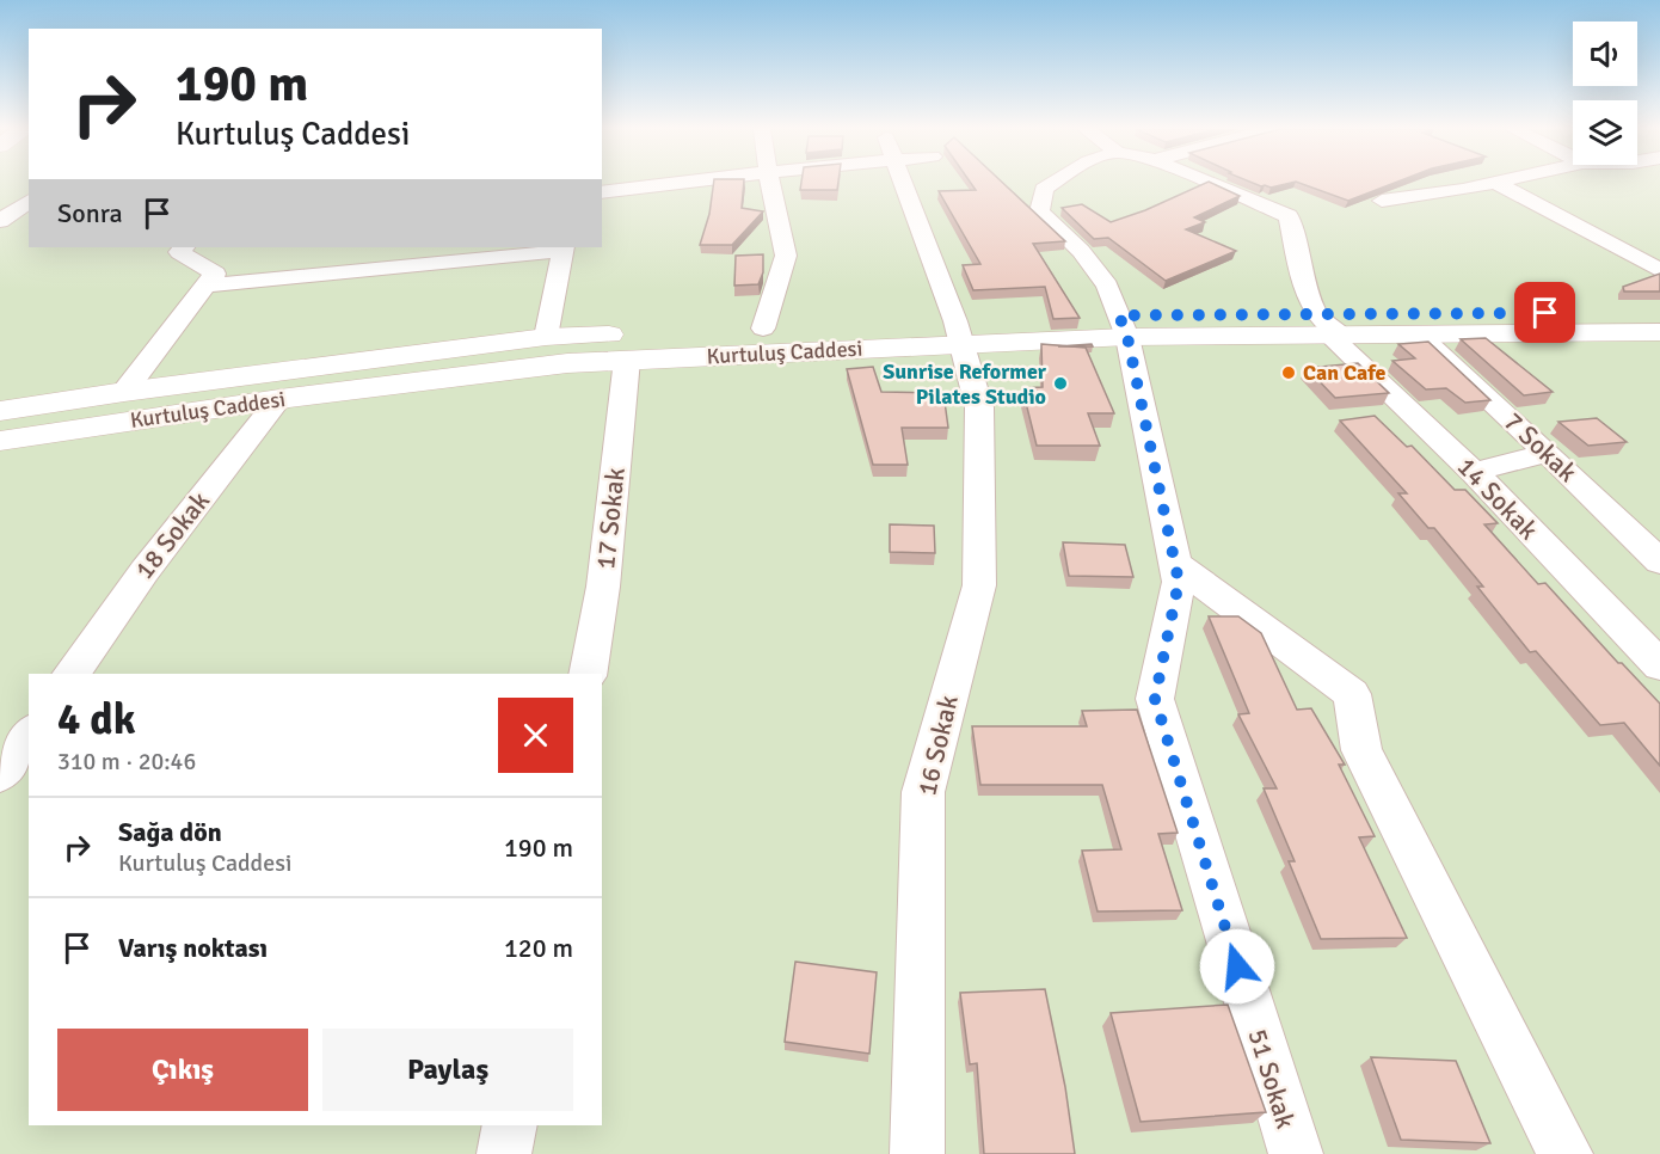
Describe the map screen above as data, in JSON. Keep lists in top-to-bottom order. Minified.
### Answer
{"streets":{"street":["Kurtuluş Caddesi","7 Sokak","14 Sokak","17 Sokak","18 Sokak","16 Sokak","51 Sokak"]},"crossings":[["Kurtuluş Caddesi","7 Sokak"],["Kurtuluş Caddesi","14 Sokak"],["Kurtuluş Caddesi","17 Sokak"],["Kurtuluş Caddesi","18 Sokak"],["Kurtuluş Caddesi","16 Sokak"],["Kurtuluş Caddesi","51 Sokak"]],"places":["Can Cafe","Sunrise Reformer Pilates Studio"],"page":{"turn":["190 m","Kurtuluş Caddesi"],"then":"Sonra","heading":["4 dk","310 m · 20:46"],"list":[{"name":"Sağa dön","note":"Kurtuluş Caddesi","value":"190 m"},{"name":"Varış noktası","value":"120 m"}],"buttons":["Çıkış","Paylaş"]}}
